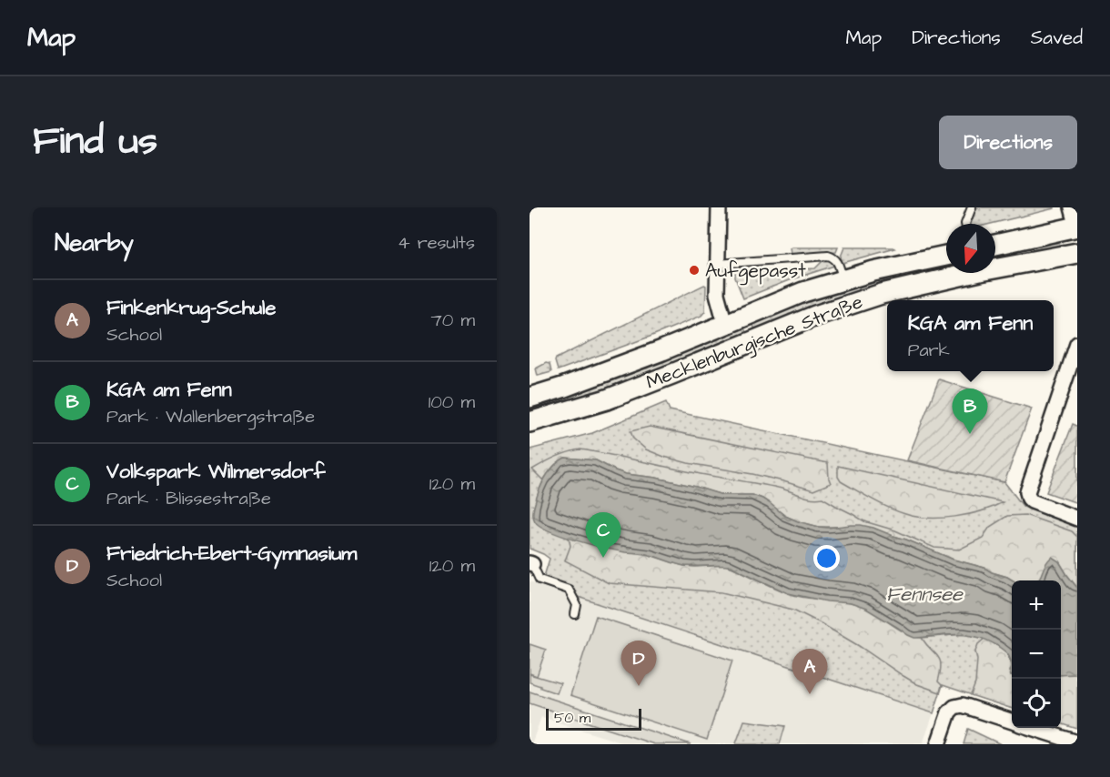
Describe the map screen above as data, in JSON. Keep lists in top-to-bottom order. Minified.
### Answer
{"streets":{"main road":["Mecklenburgische Straße"]},"water":["Fennsee"],"places":["Aufgepasst"],"scale_bar":"50 m","north":"bottom","page":{"header":"Map","nav":["Map","Directions","Saved"],"title":"Find us","buttons":"Directions","heading":["Nearby","4 results"],"list":[{"mark":"A","name":"Finkenkrug-Schule","note":"School","value":"70 m"},{"mark":"B","name":"KGA am Fenn","note":"Park · Wallenbergstraße","value":"100 m"},{"mark":"C","name":"Volkspark Wilmersdorf","note":"Park · Blissestraße","value":"120 m"},{"mark":"D","name":"Friedrich-Ebert-Gymnasium","note":"School","value":"120 m"}],"popup":["KGA am Fenn","Park"],"pins":["B","C","D","A"],"map_buttons":["+","−"],"scale":"50 m"}}
